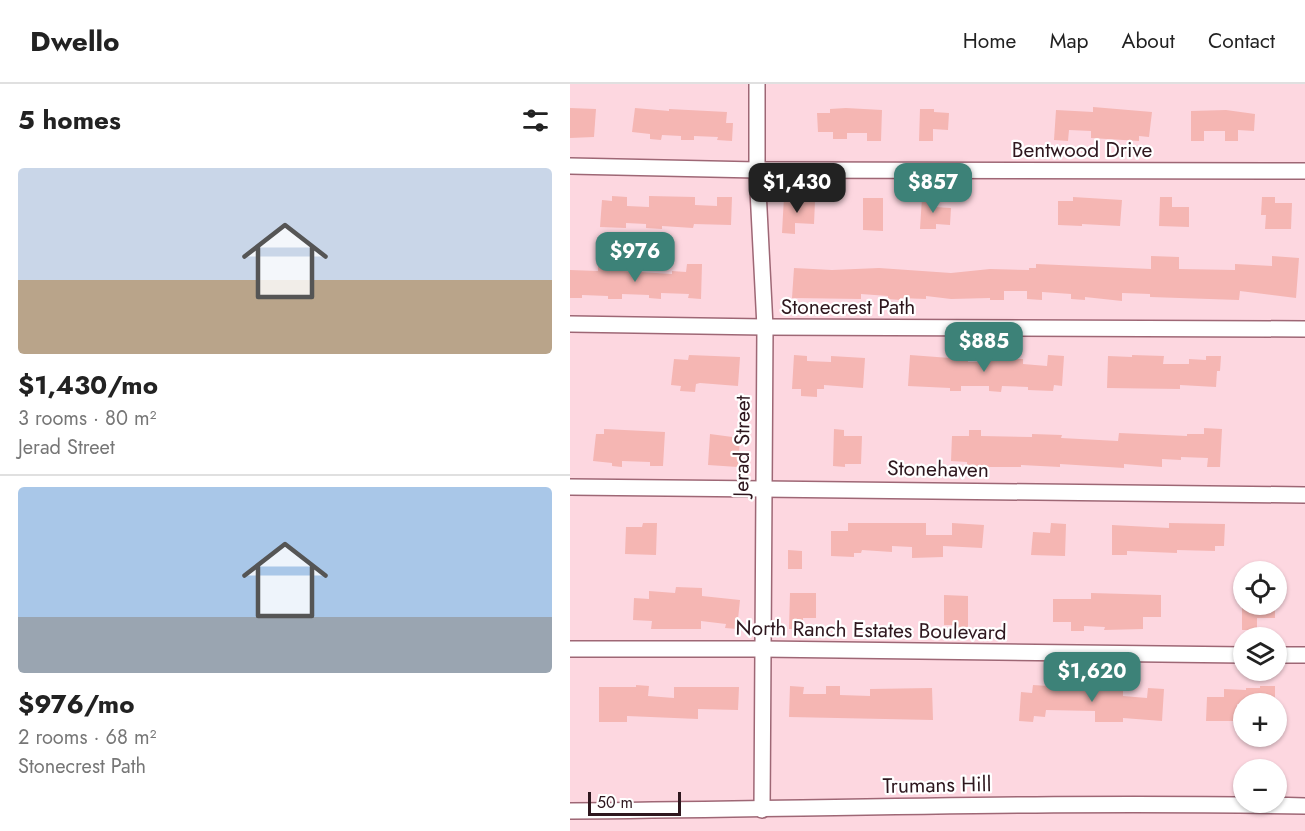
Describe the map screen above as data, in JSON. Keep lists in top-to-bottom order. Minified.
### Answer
{"streets":{"street":["Bentwood Drive","Stonecrest Path","Jerad Street","Stonehaven","North Ranch Estates Boulevard","Trumans Hill"]},"crossings":[["Bentwood Drive","Jerad Street"],["Stonecrest Path","Jerad Street"],["Jerad Street","Stonehaven"],["Jerad Street","North Ranch Estates Boulevard"],["Jerad Street","Trumans Hill"]],"scale_bar":"50 m","page":{"header":"Dwello","nav":["Home","Map","About","Contact"],"heading":"5 homes","list":[{"name":"$1,430/mo","note":"3 rooms · 80 m² · Jerad Street"},{"name":"$976/mo","note":"2 rooms · 68 m² · Stonecrest Path"}],"price":["$1,430","$857","$976","$885","$1,620"],"map_buttons":["+","−"],"scale":"50 m"}}
